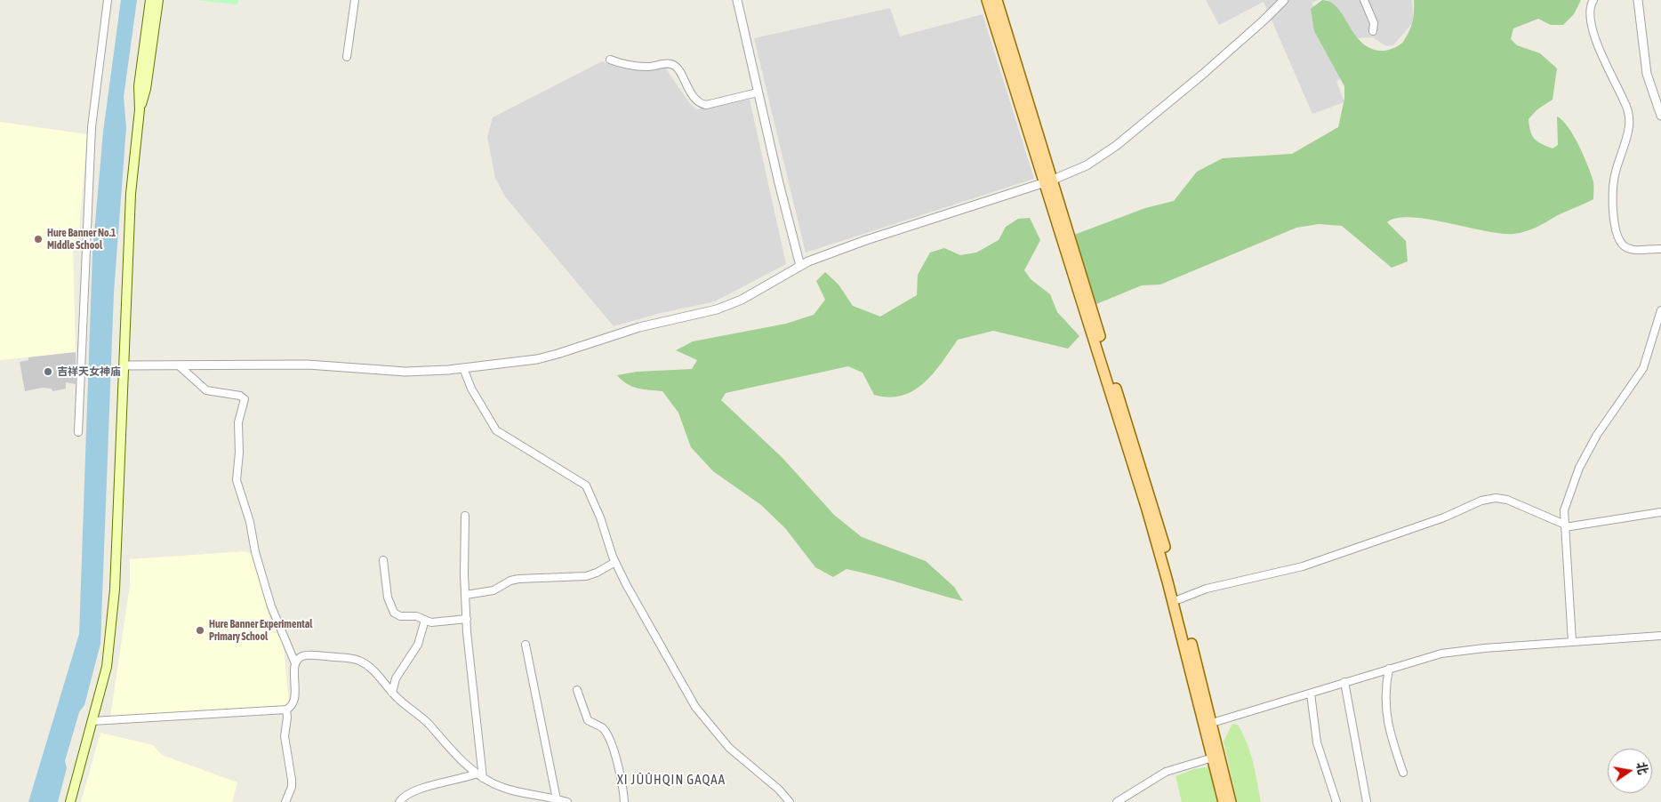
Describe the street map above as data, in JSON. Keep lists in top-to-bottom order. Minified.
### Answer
{"districts":["XI JÛÛHQIN GAQAA"],"places":["Hure Banner No.1 Middle School","吉祥天女神庙","Hure Banner Experimental Primary School"],"north":"right"}
